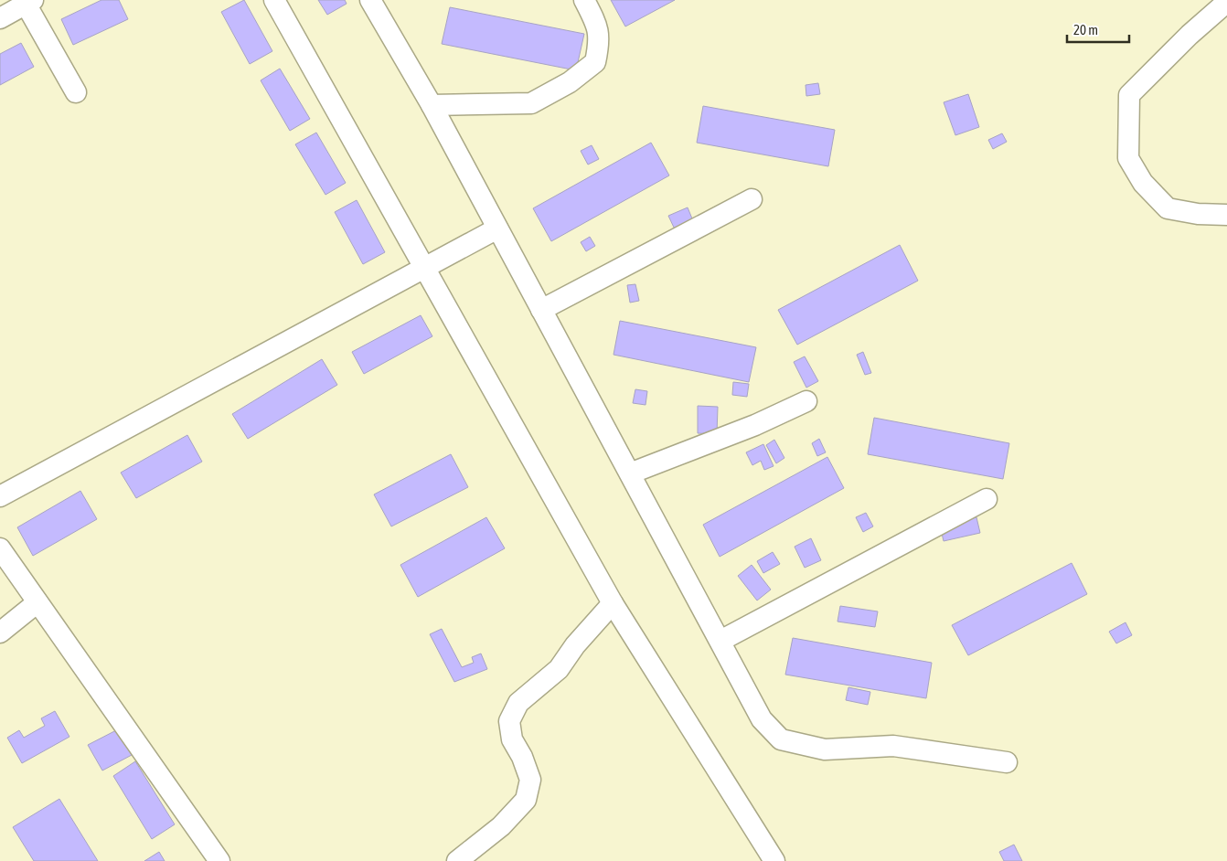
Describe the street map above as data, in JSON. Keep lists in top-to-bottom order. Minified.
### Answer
{"scale_bar":"20 m"}
